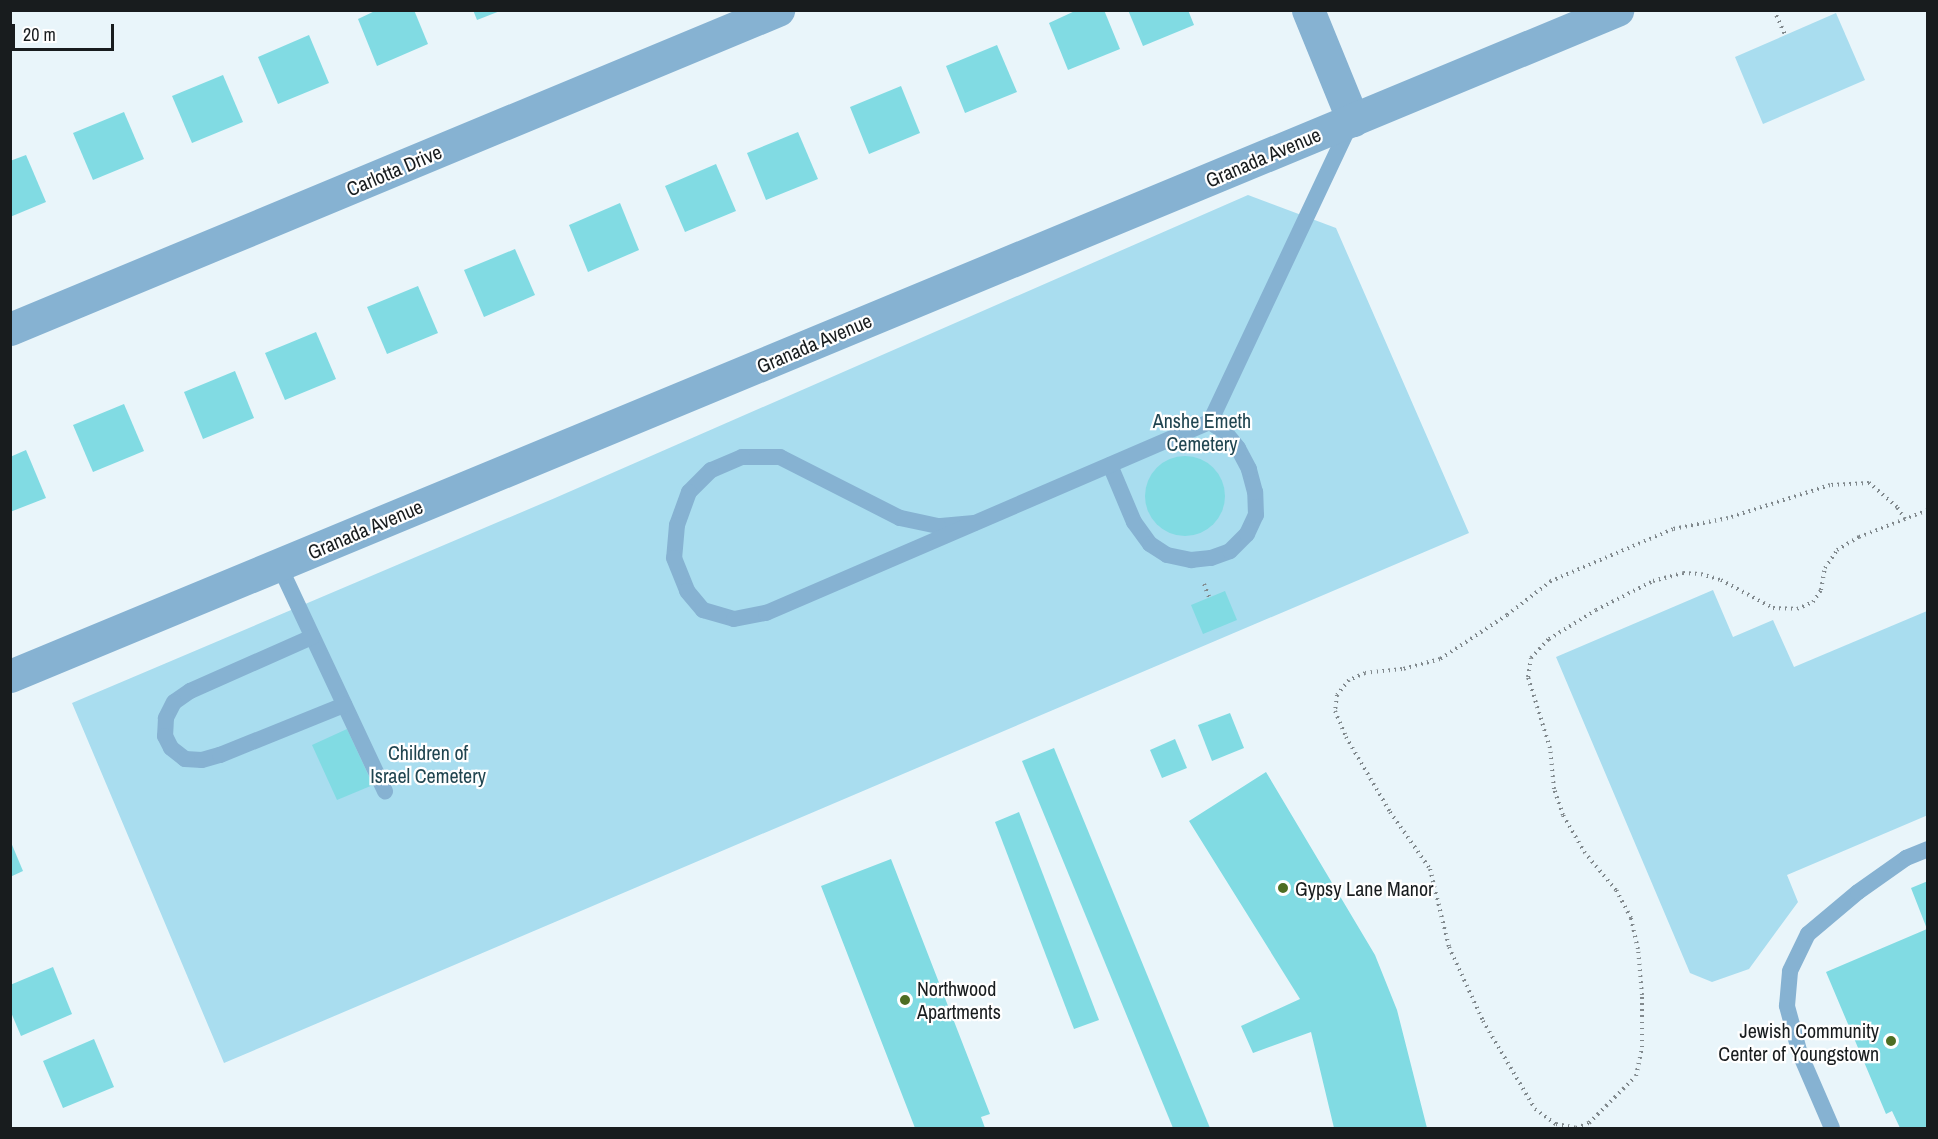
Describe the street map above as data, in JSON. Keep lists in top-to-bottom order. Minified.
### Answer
{"streets":{"street":["Granada Avenue","Carlotta Drive"]},"parks":["Anshe Emeth Cemetery","Children of Israel Cemetery"],"places":["Gypsy Lane Manor","Northwood Apartments","Jewish Community Center of Youngstown"],"scale_bar":"20 m"}
